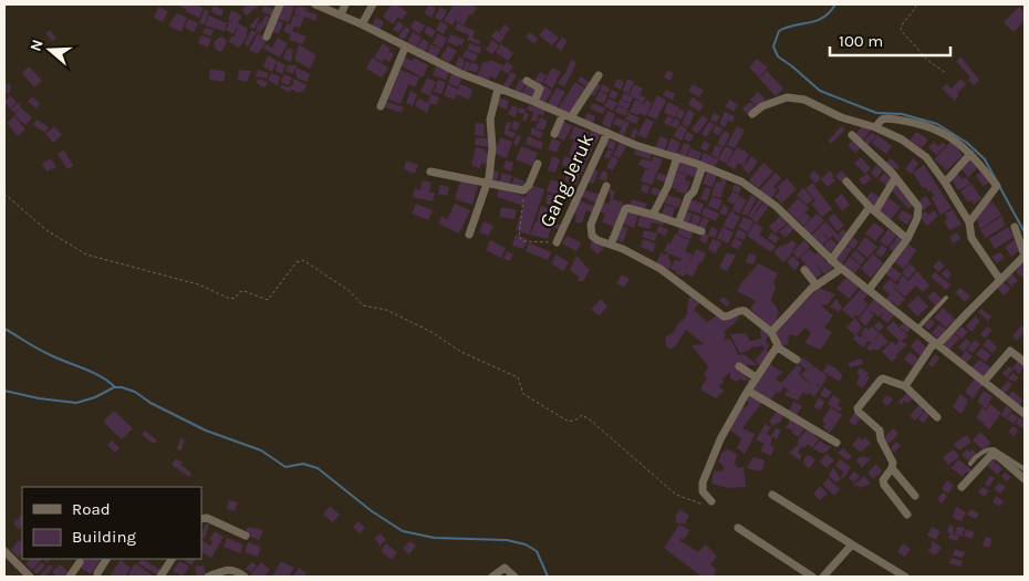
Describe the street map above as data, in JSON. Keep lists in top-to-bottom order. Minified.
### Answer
{"streets":{"street":["Gang Jeruk"]},"legend":["Road","Building"],"scale_bar":"100 m","north":"left"}
